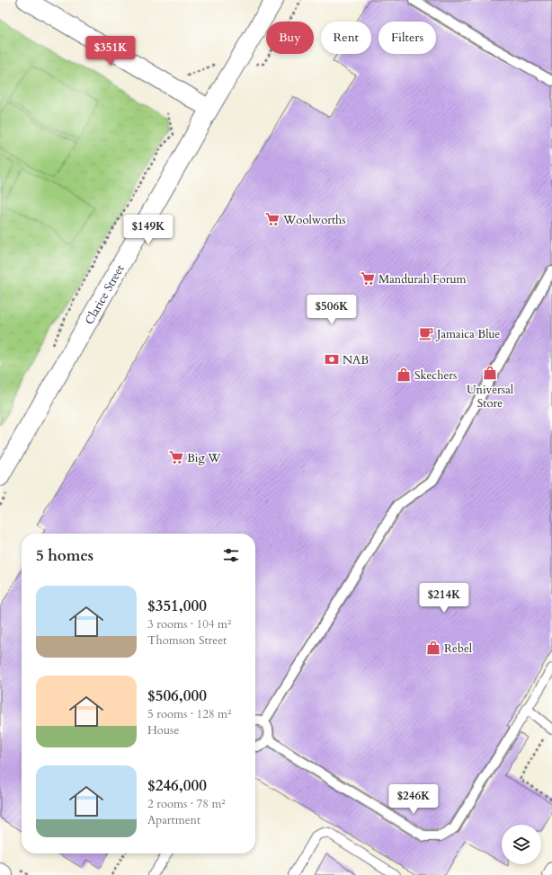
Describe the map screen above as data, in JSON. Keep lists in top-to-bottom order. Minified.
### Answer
{"streets":{"street":["Clarice Street"]},"places":{"supermarket":["Woolworths","Mandurah Forum","Big W"],"cafe":["Jamaica Blue"],"bank":["NAB"],"shop":["Universal Store","Skechers","Rebel"]},"page":{"chip":["Buy","Rent","Filters"],"price":["$351K","$149K","$506K","$214K","$246K"],"heading":"5 homes","list":[{"name":"$351,000","note":"3 rooms · 104 m² · Thomson Street"},{"name":"$506,000","note":"5 rooms · 128 m² · House"},{"name":"$246,000","note":"2 rooms · 78 m² · Apartment"}]}}
